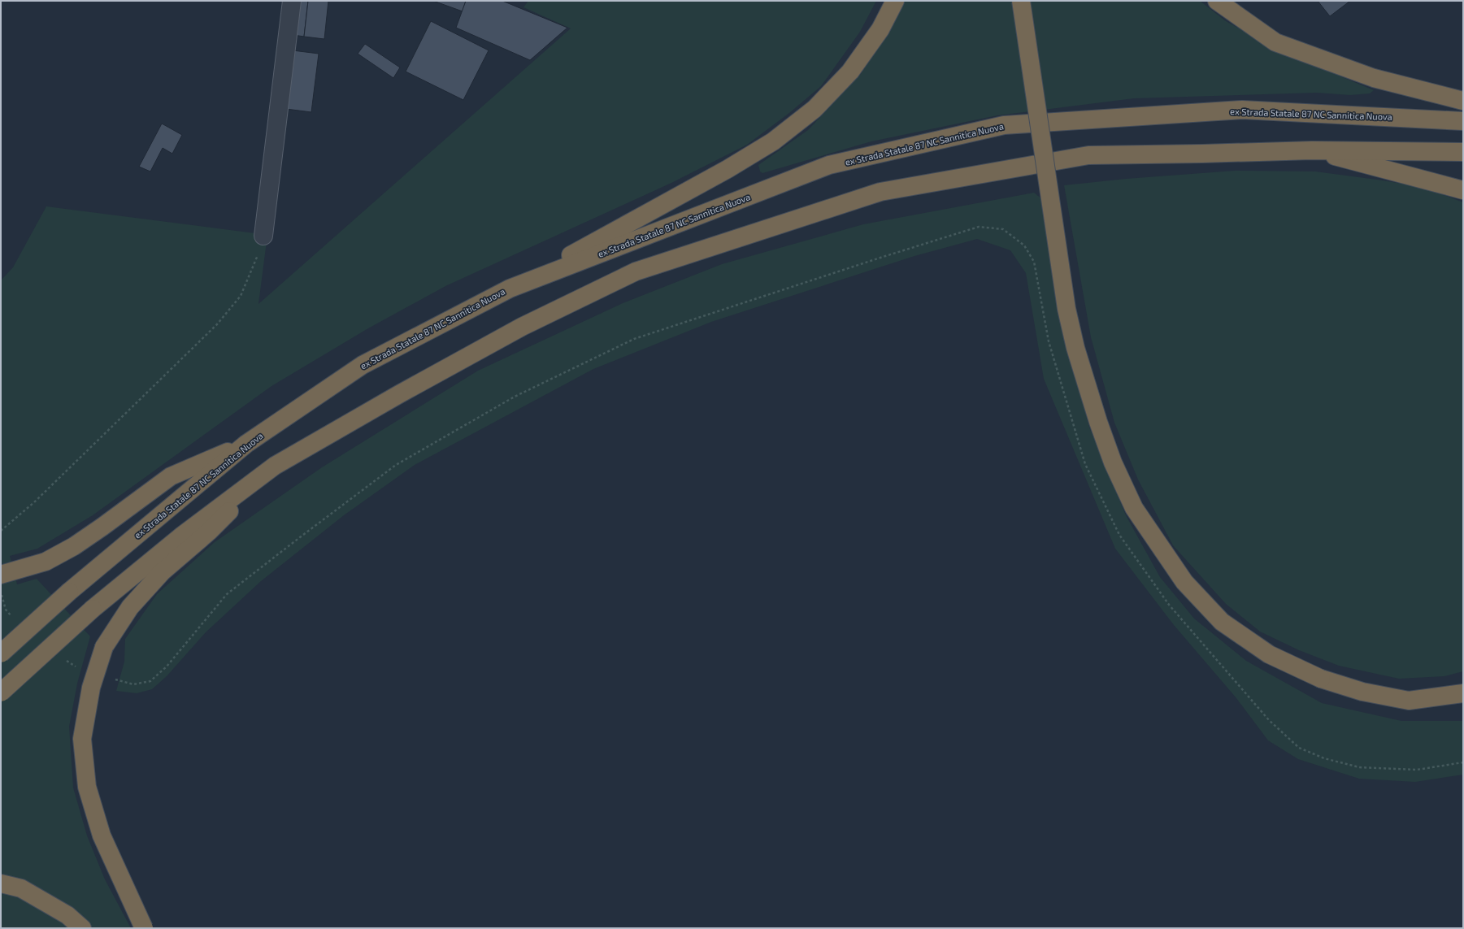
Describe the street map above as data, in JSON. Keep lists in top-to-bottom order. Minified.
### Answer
{"streets":{"highway":["ex Strada Statale 87 NC Sannitica Nuova"]}}
